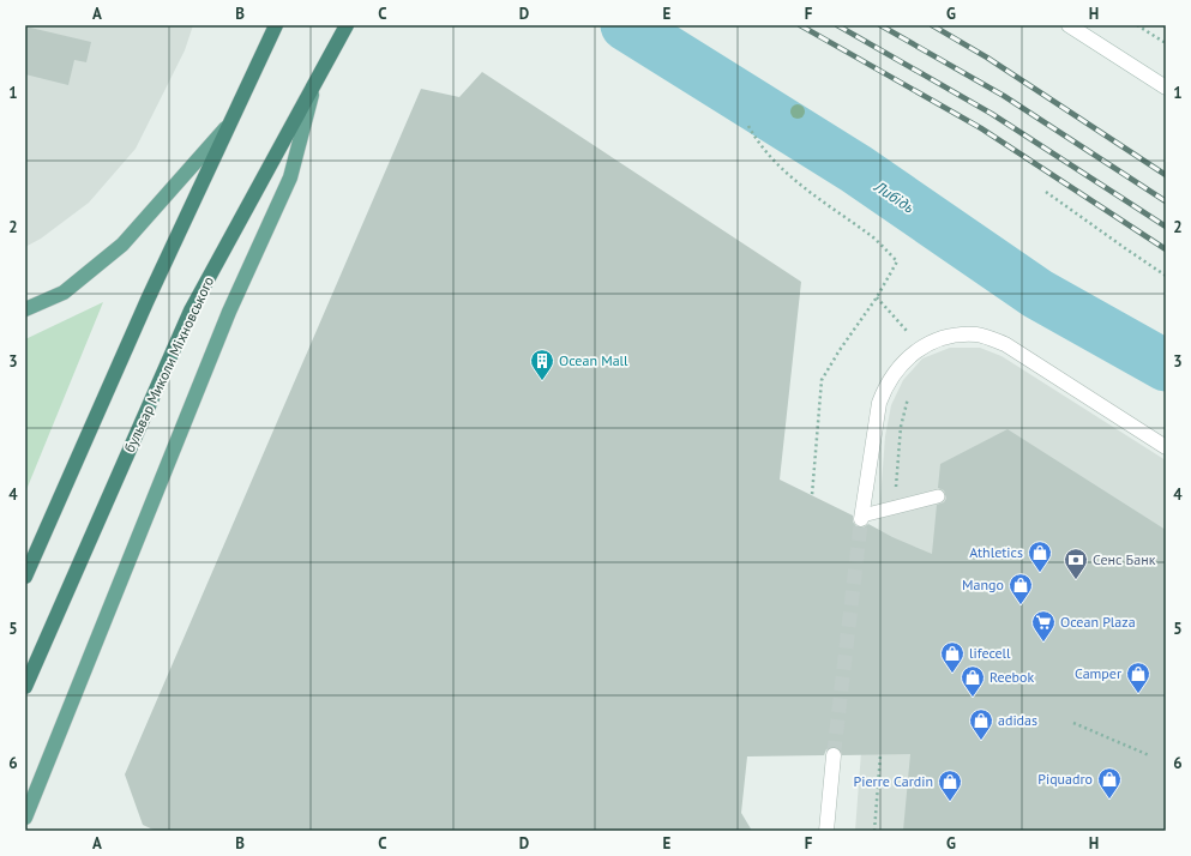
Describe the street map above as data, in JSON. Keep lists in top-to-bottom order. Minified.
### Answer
{"streets":{"highway":["бульвар Миколи Міхновського"]},"water":["Либідь"],"places":{"building":["Ocean Mall"],"shop":["Athletics","Mango","lifecell","Camper","Reebok","adidas","Piquadro","Pierre Cardin"],"bank":["Сенс Банк"],"supermarket":["Ocean Plaza"]},"grid":{"columns":["A","B","C","D","E","F","G","H"],"rows":["1","2","3","4","5","6"]}}
